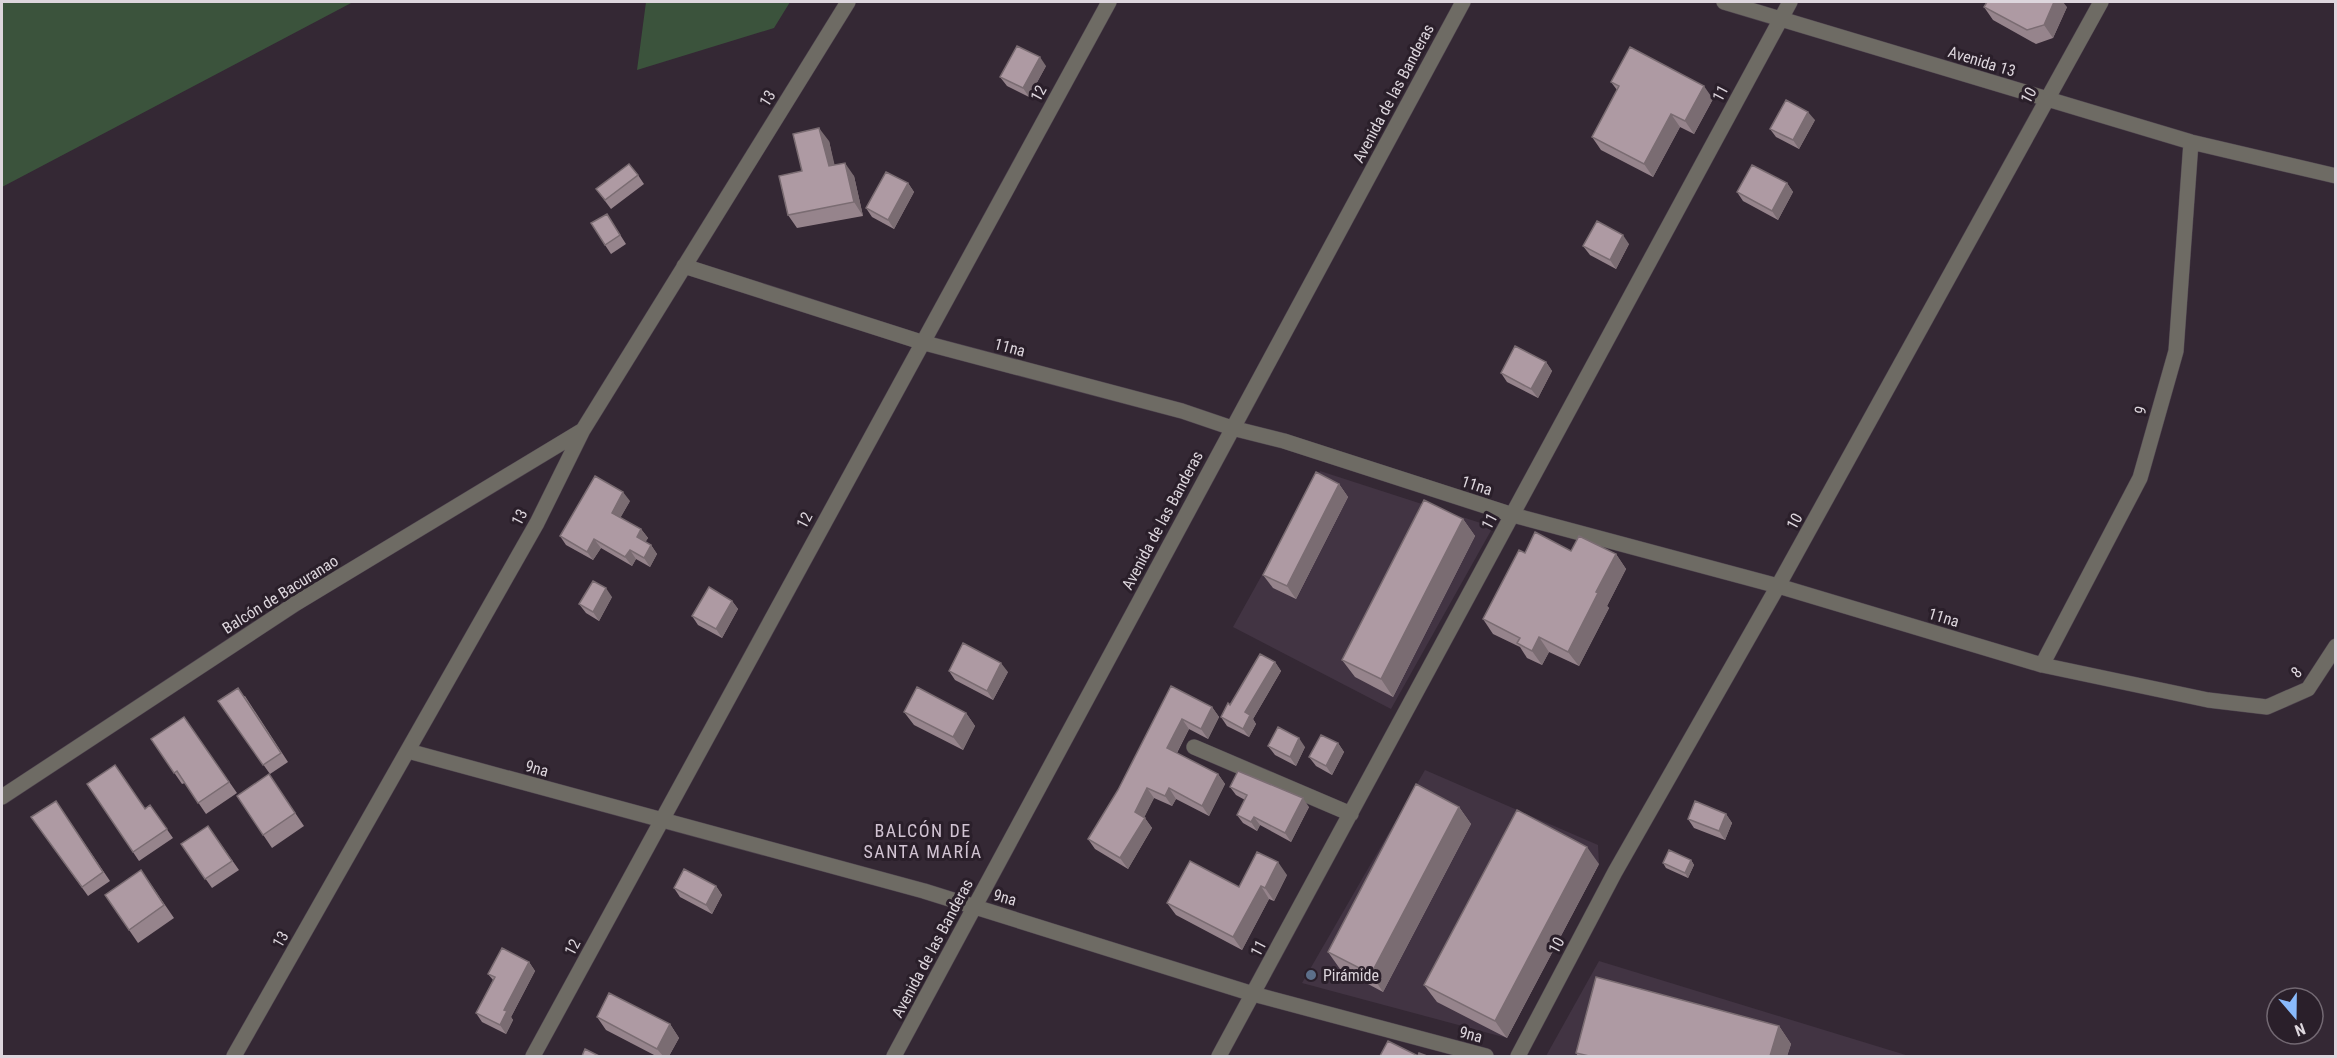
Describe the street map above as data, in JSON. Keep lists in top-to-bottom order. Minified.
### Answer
{"streets":{"street":["Avenida 13","12","Avenida de las Banderas","11","10","13","11na","9","Balcón de Bacuranao","8","9na"]},"crossings":[["Avenida 13","11"],["Avenida 13","10"],["Avenida 13","9"],["12","11na"],["12","9na"],["Avenida de las Banderas","11na"],["Avenida de las Banderas","9na"],["11","11na"],["11","9na"],["10","11na"],["13","11na"],["13","Balcón de Bacuranao"],["13","9na"],["11na","9"],["11na","8"]],"districts":["BALCÓN DE SANTA MARÍA"],"places":["Pirámide"],"north":"bottom"}
